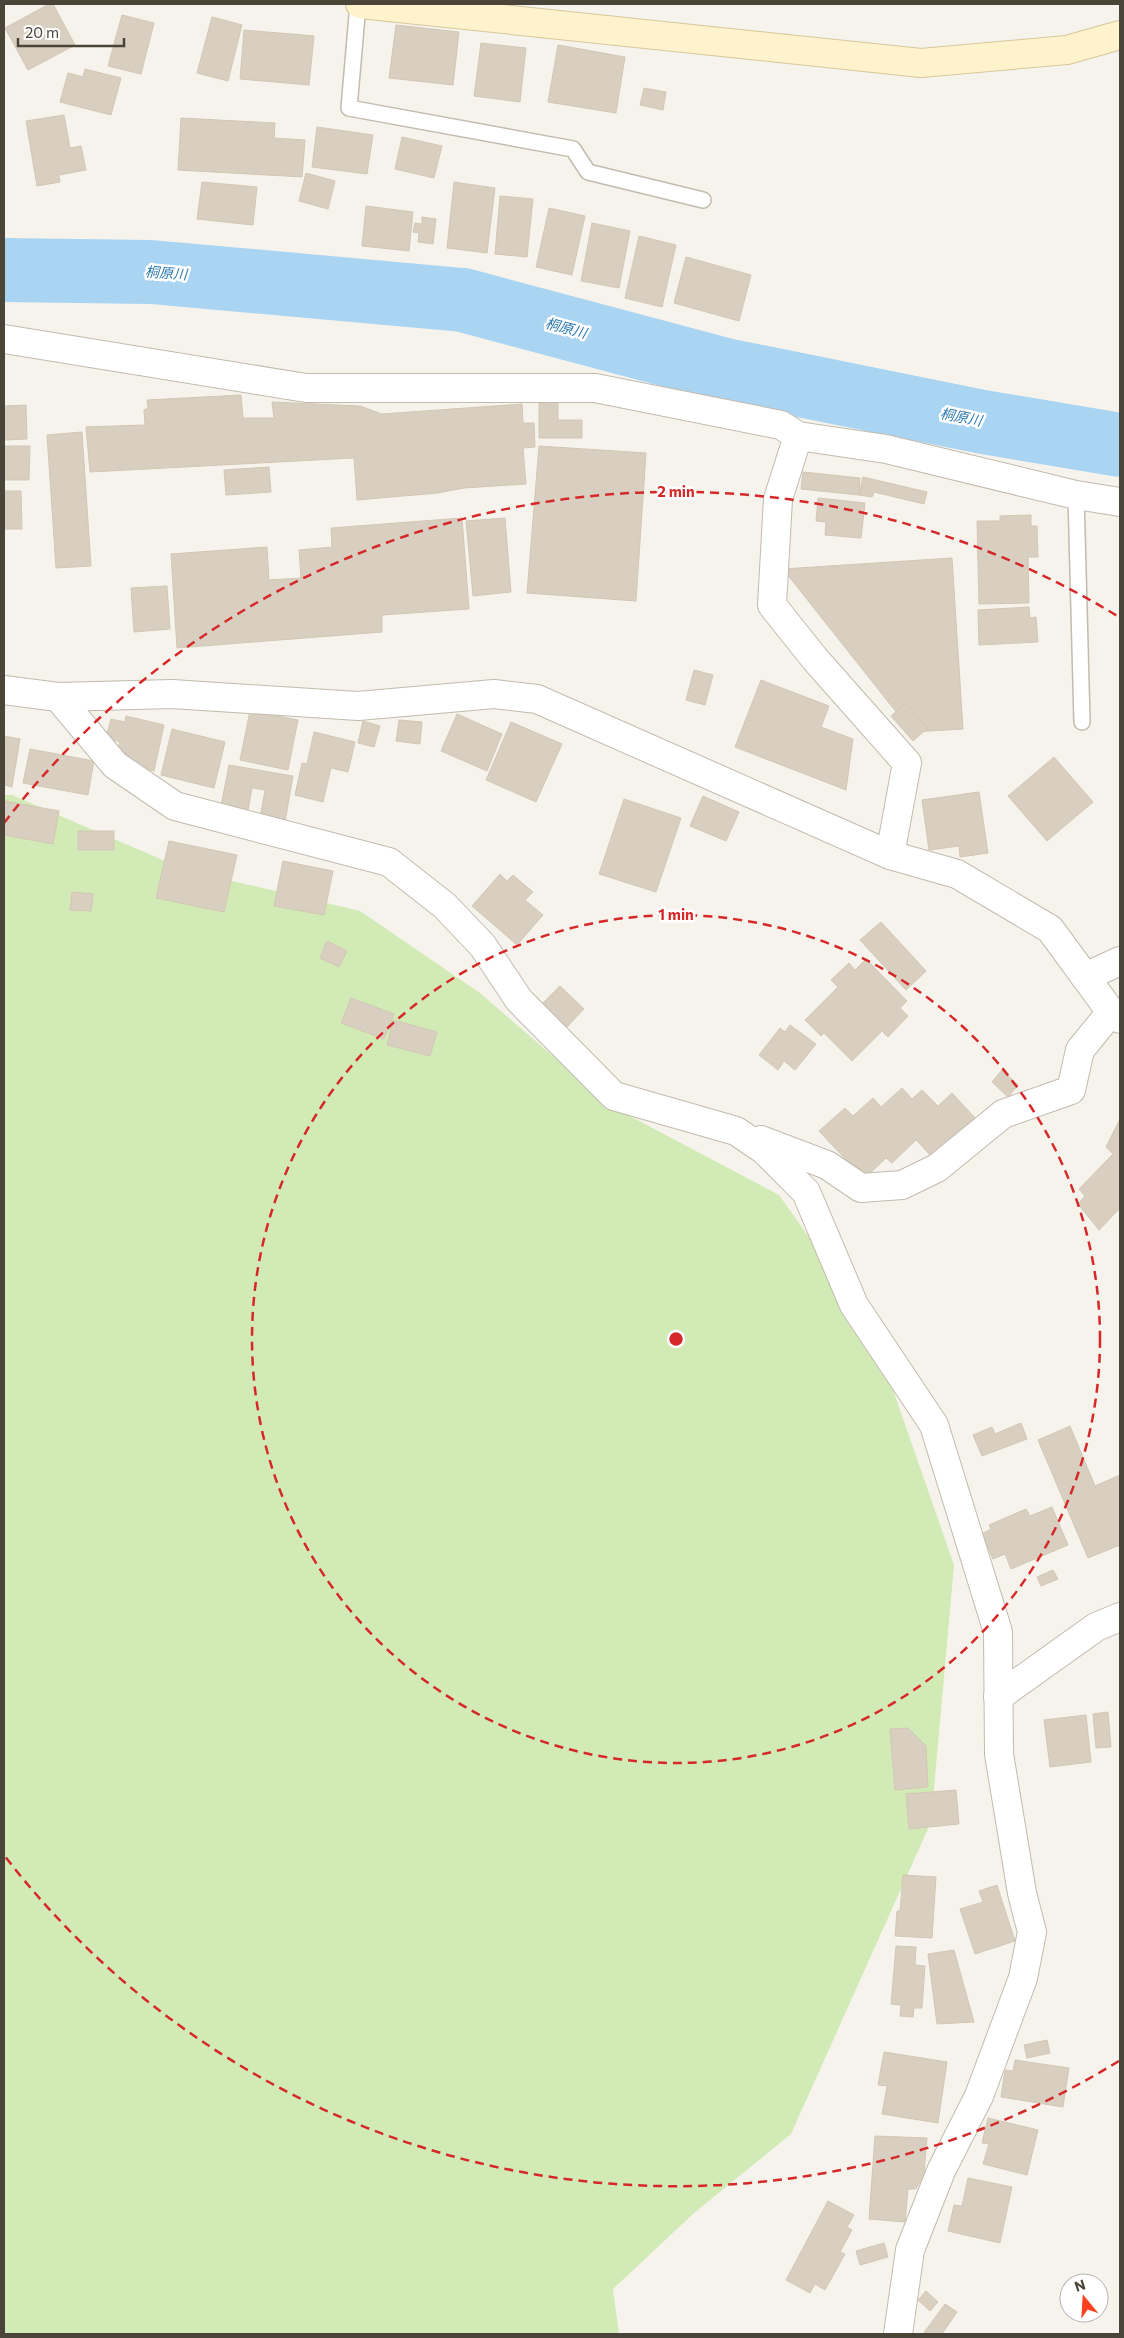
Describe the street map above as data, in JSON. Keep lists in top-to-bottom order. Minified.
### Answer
{"water":["桐原川"],"scale_bar":"20 m","north":"top","rings":["2 min","1 min"]}
